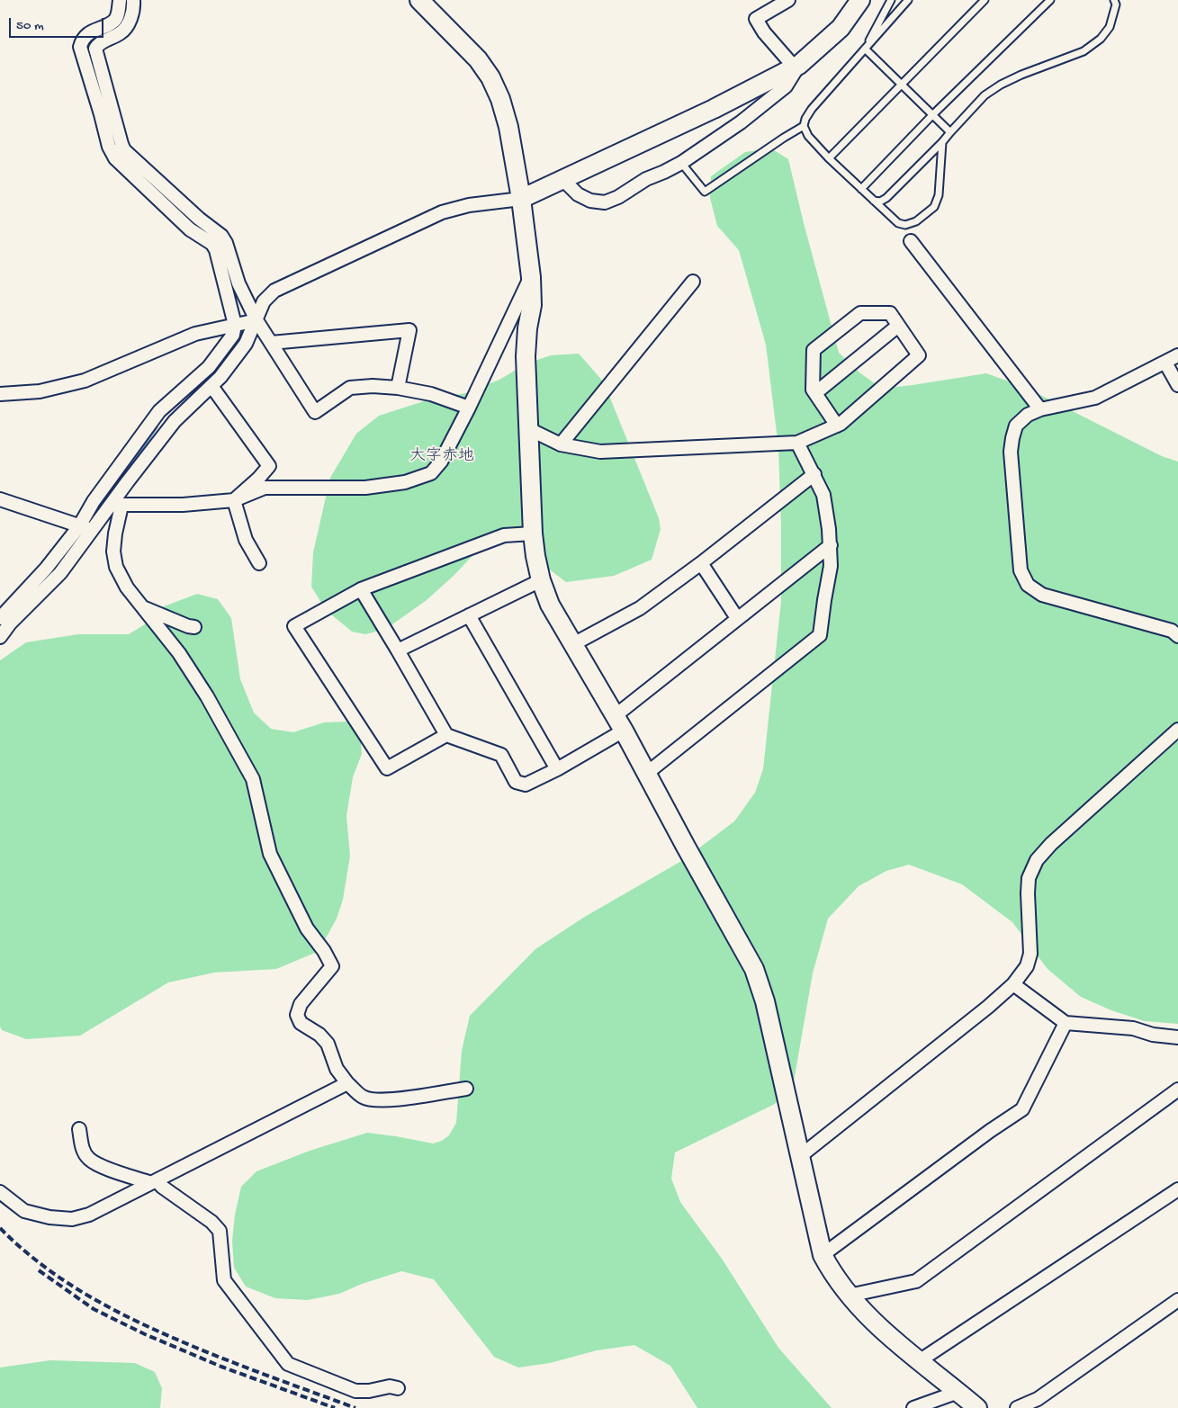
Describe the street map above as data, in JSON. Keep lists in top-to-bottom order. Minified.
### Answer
{"districts":["大字赤地"],"scale_bar":"50 m"}
